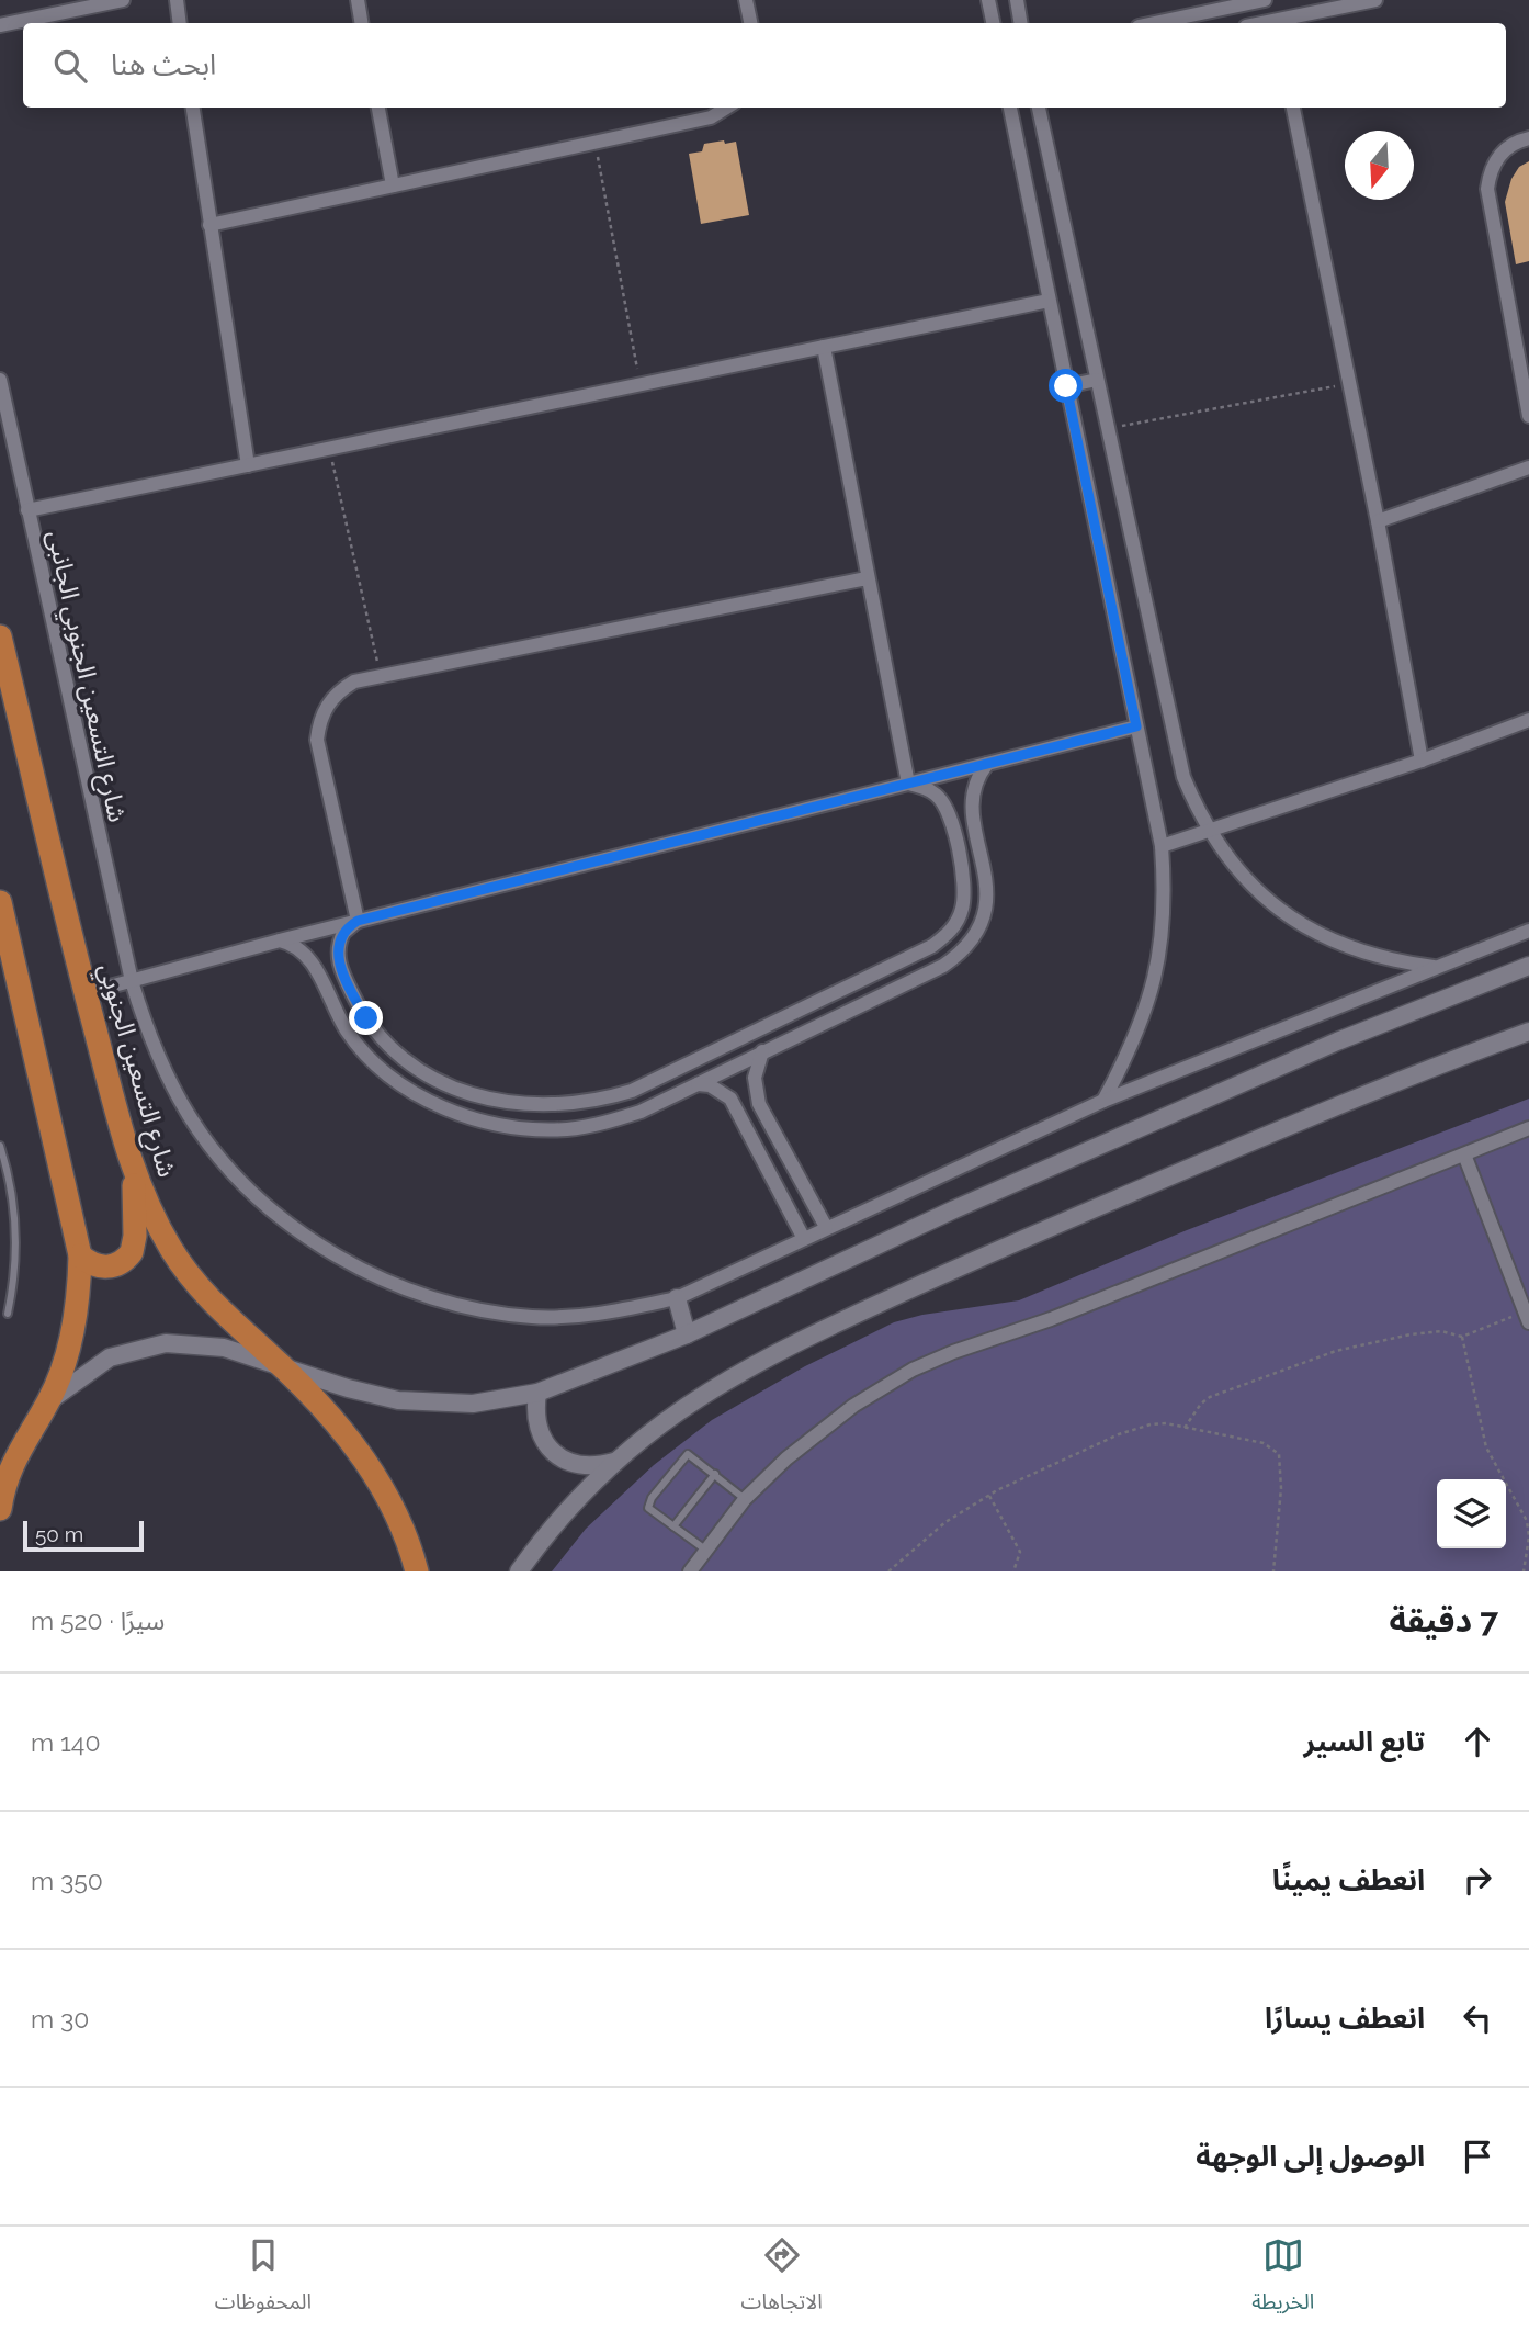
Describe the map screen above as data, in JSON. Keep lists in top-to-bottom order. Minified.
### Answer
{"streets":{"main road":["شارع التسعين الجنوبي"],"street":["شارع التسعين الجنوبي الجانبى"]},"scale_bar":"50 m","north":"bottom","page":{"search":"ابحث هنا","scale":"50 m","heading":["7 دقيقة","سيرًا · 520 m"],"list":[["تابع السير","140 m"],["انعطف يمينًا","350 m"],["انعطف يسارًا","30 m"],"الوصول إلى الوجهة"],"nav":["الخريطة","الاتجاهات","المحفوظات"]}}
